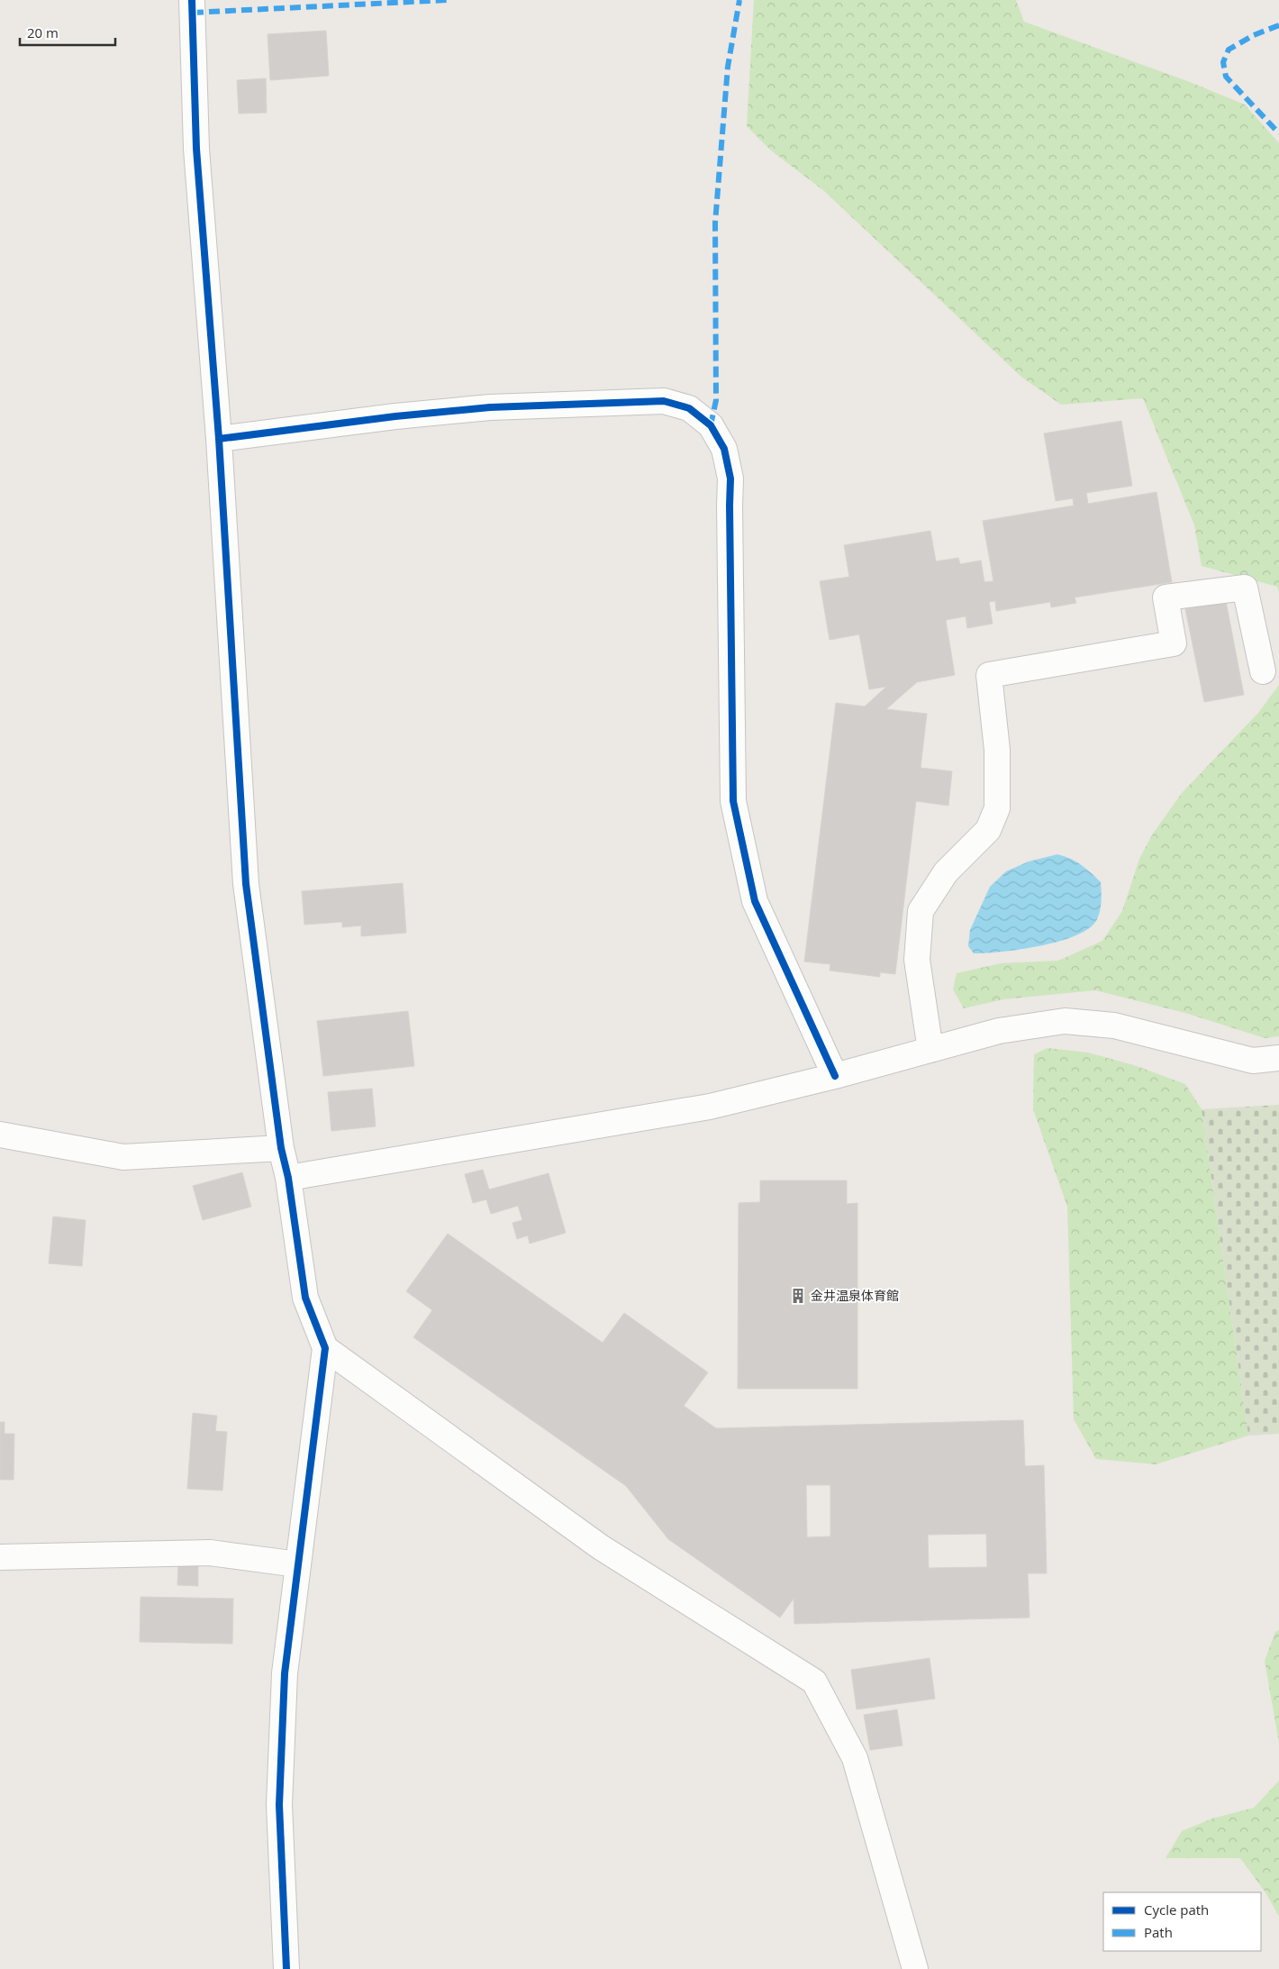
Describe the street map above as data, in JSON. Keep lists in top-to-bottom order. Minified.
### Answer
{"places":{"building":["金井温泉体育館"]},"legend":["Cycle path","Path"],"scale_bar":"20 m"}
